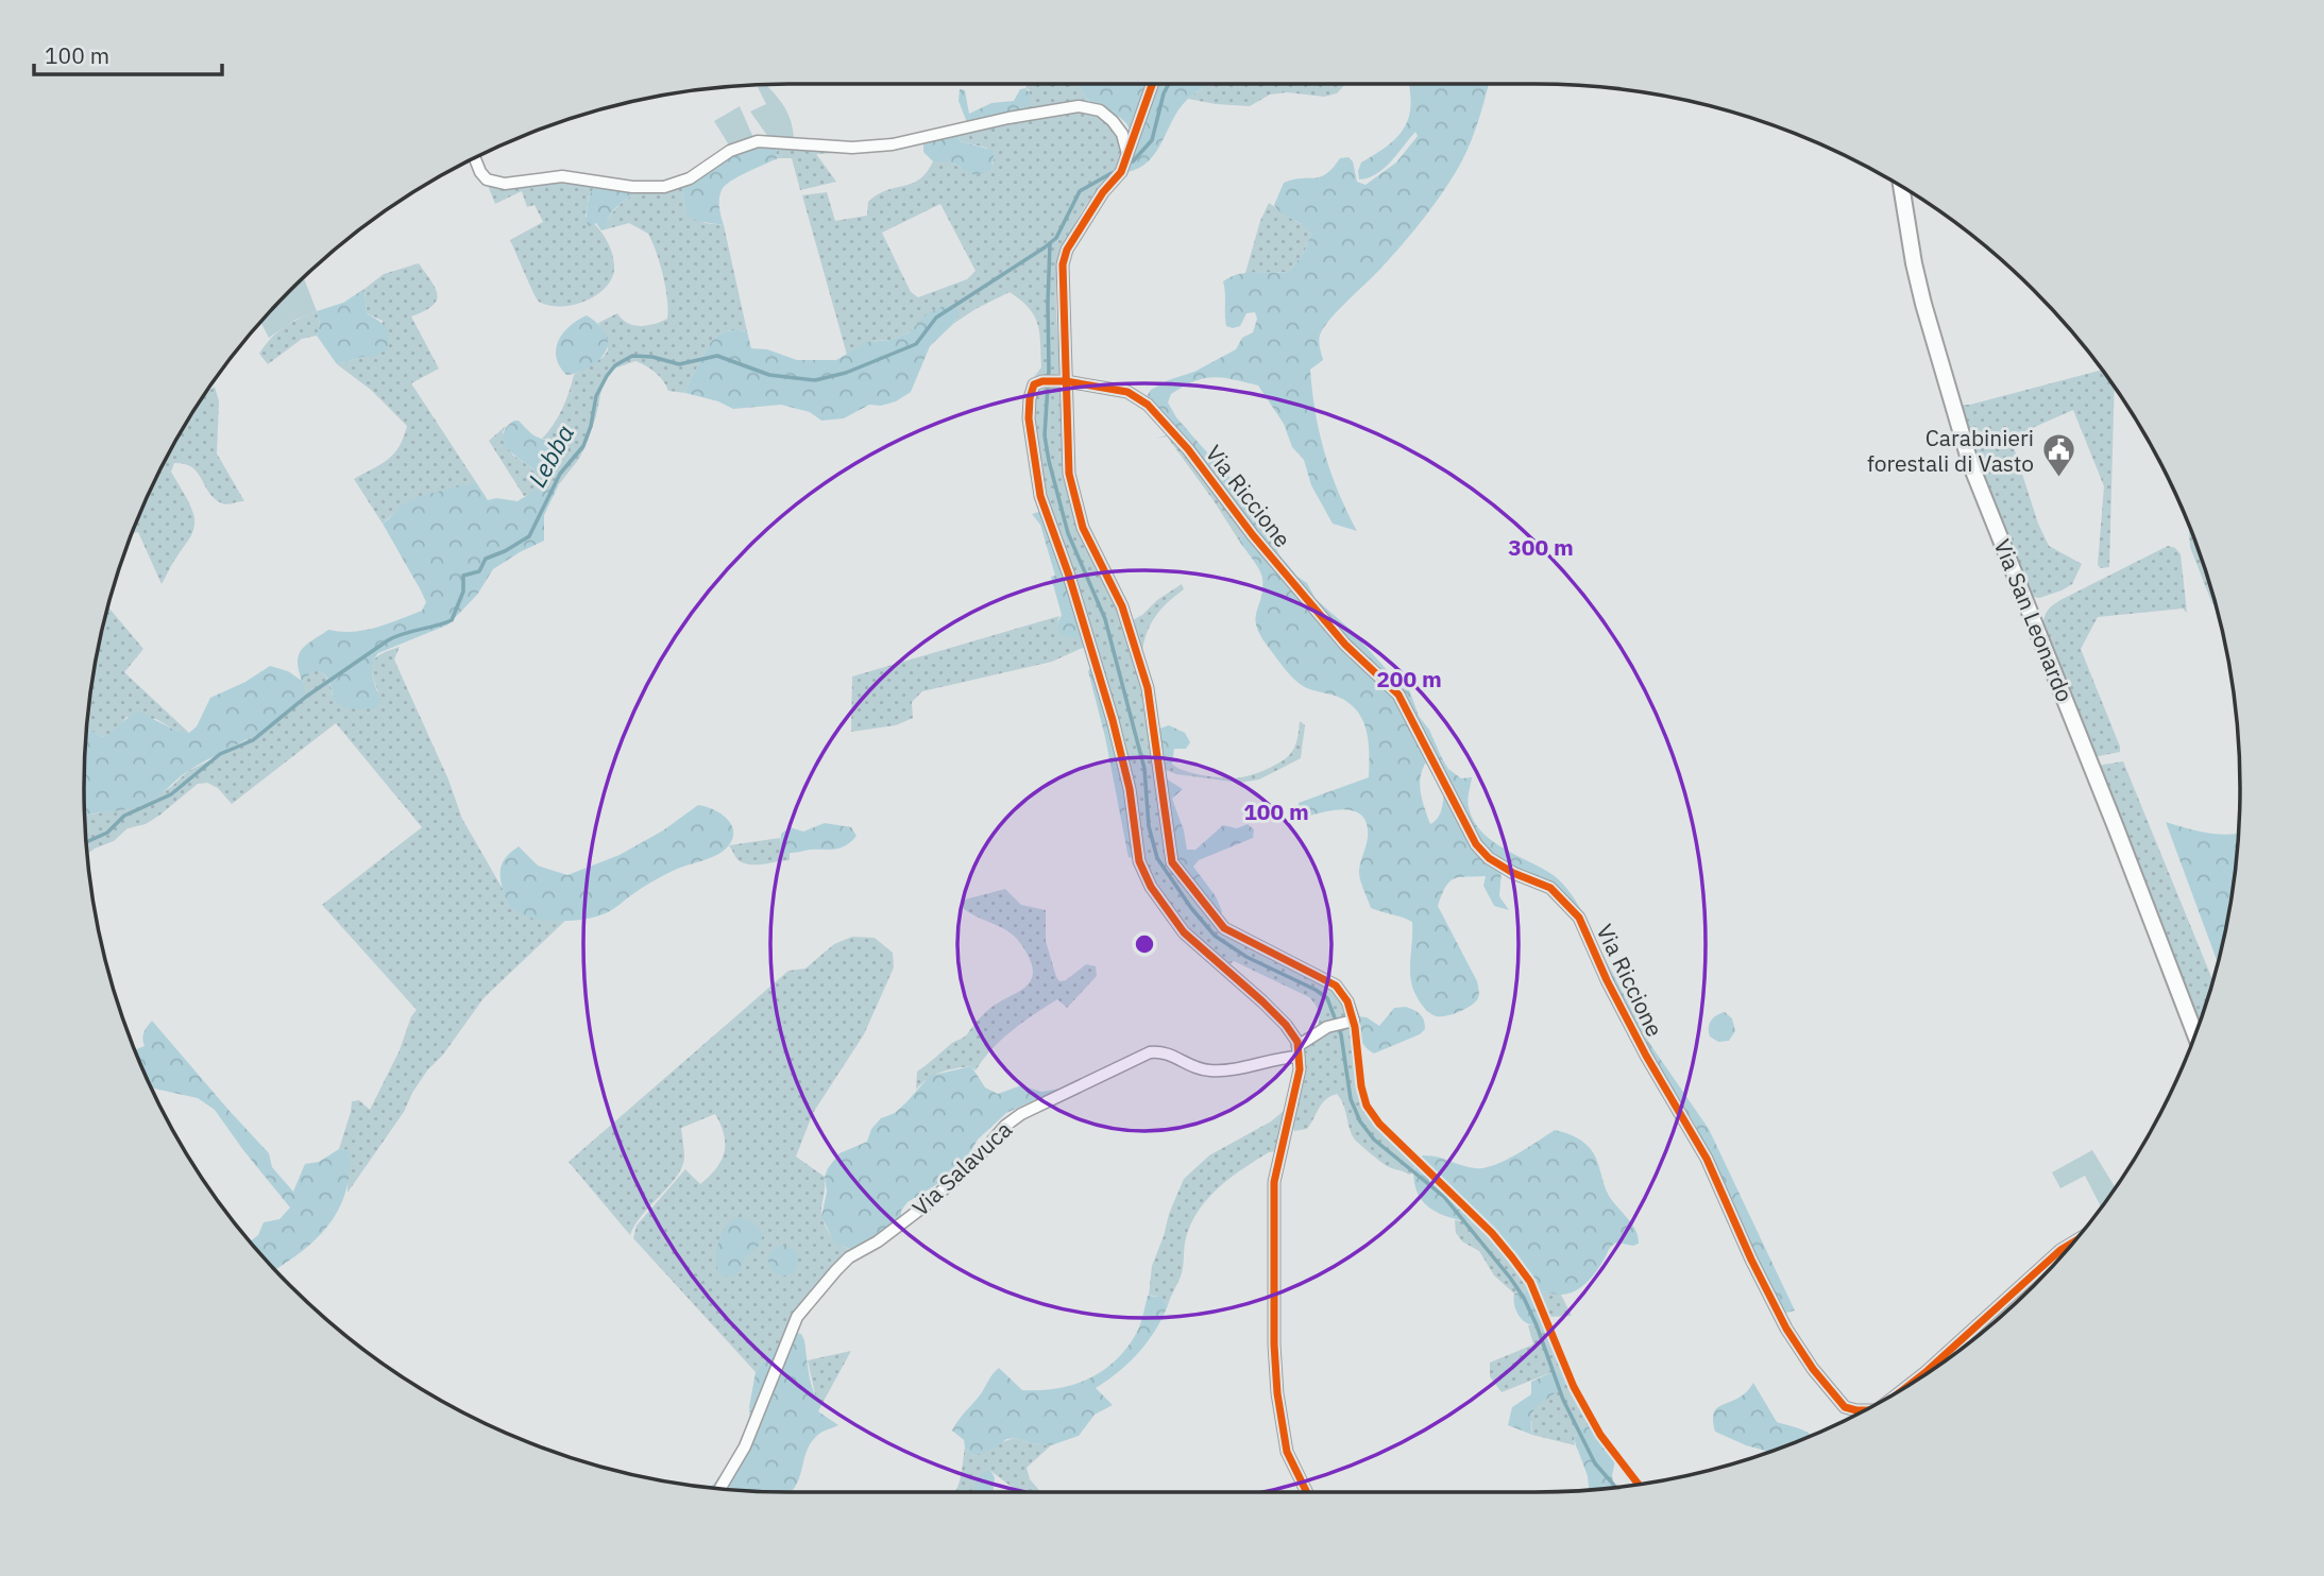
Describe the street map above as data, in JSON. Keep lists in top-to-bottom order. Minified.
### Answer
{"streets":{"street":["Via Riccione","Via San Leonardo","Via Salavuca"]},"crossings":[["Via Riccione","Via Salavuca"]],"water":["Lebba"],"places":{"public building":["Carabinieri forestali di Vasto"]},"scale_bar":"100 m","rings":["300 m","200 m","100 m"]}
